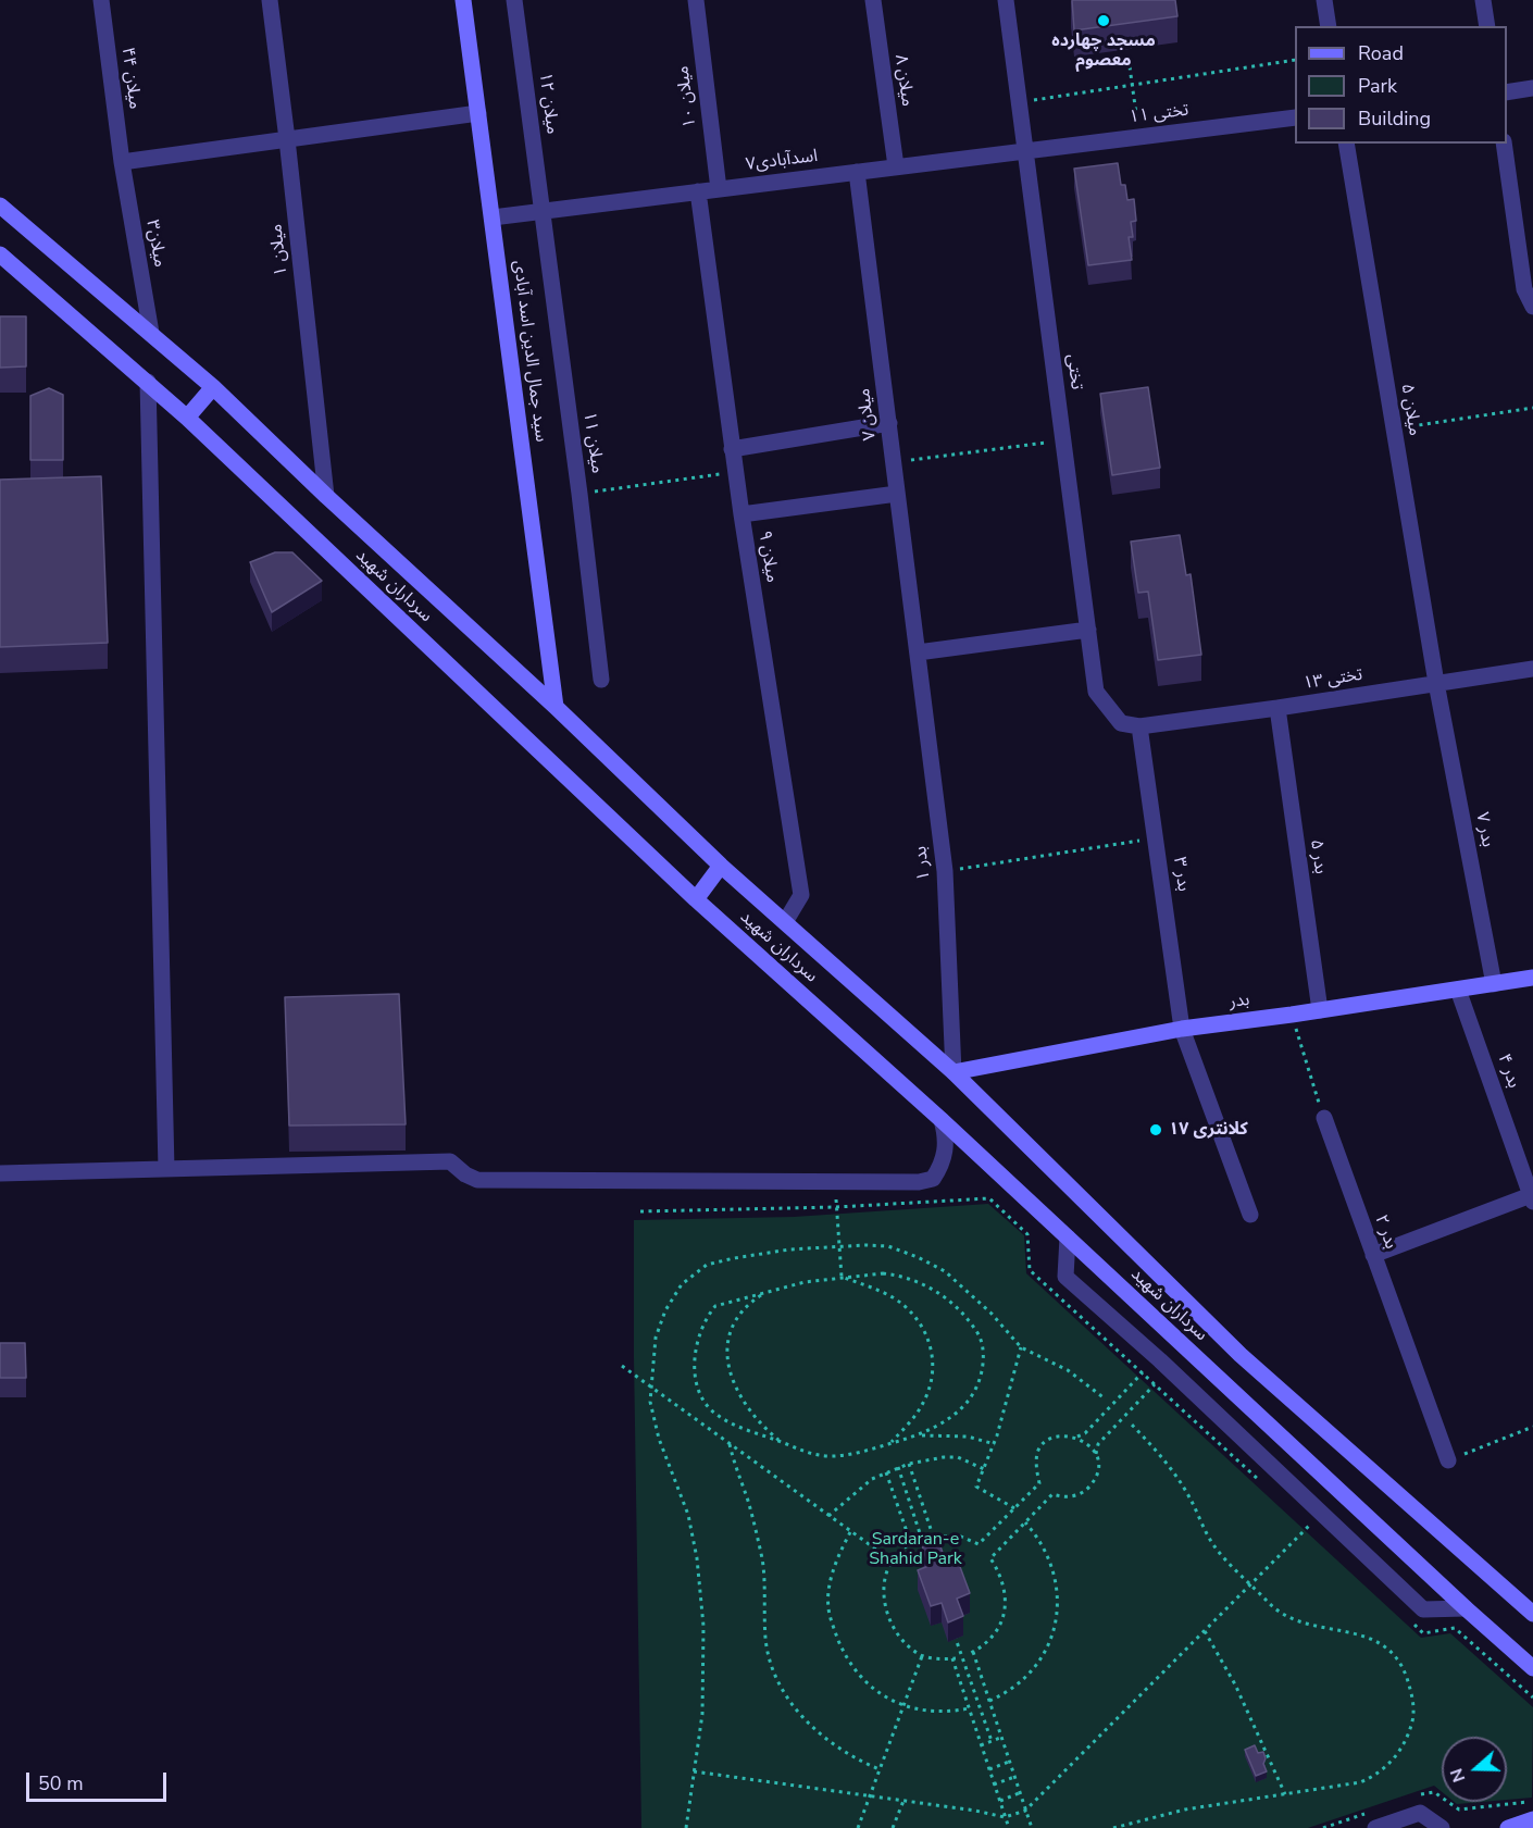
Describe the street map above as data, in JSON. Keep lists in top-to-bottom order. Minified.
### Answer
{"streets":{"street":["میلان ۴۴","میلان ۸","میلان ۱۰","میلان ۱۲","تختی ۱۱","اسدآبادی۷","میلان۳","میلان ۱","سید جمال الدین اسد آبادی","تختی","میلان ۵","میلان ۷","میلان ۱۱","میلان ۹","سرداران شهید","تختی ۱۳","بدر ۷","بدر ۵","بدر ۱","بدر ۳","بدر","بدر ۴","بدر ۲"]},"crossings":[["میلان ۴۴","میلان۳"],["میلان ۸","اسدآبادی۷"],["میلان ۱۰","اسدآبادی۷"],["میلان ۱۲","اسدآبادی۷"],["میلان ۱۲","میلان ۱۱"],["تختی ۱۱","اسدآبادی۷"],["تختی ۱۱","تختی"],["اسدآبادی۷","تختی"],["اسدآبادی۷","میلان ۷"],["اسدآبادی۷","میلان ۱۱"],["اسدآبادی۷","میلان ۹"],["میلان۳","سرداران شهید"],["میلان ۱","سرداران شهید"],["سید جمال الدین اسد آبادی","سرداران شهید"],["تختی","تختی ۱۳"],["تختی","بدر ۳"],["میلان ۵","تختی ۱۳"],["میلان ۵","بدر ۷"],["میلان ۷","بدر ۱"],["میلان ۹","سرداران شهید"],["سرداران شهید","بدر ۱"],["سرداران شهید","بدر"],["تختی ۱۳","بدر ۷"],["تختی ۱۳","بدر ۵"],["تختی ۱۳","بدر ۳"],["بدر ۷","بدر"],["بدر ۵","بدر"],["بدر ۱","بدر"],["بدر ۳","بدر"],["بدر","بدر ۴"]],"parks":["Sardaran-e Shahid Park"],"places":["مسجد چهارده معصوم","کلانتری ۱۷"],"legend":["Road","Park","Building"],"scale_bar":"50 m","north":"left"}
